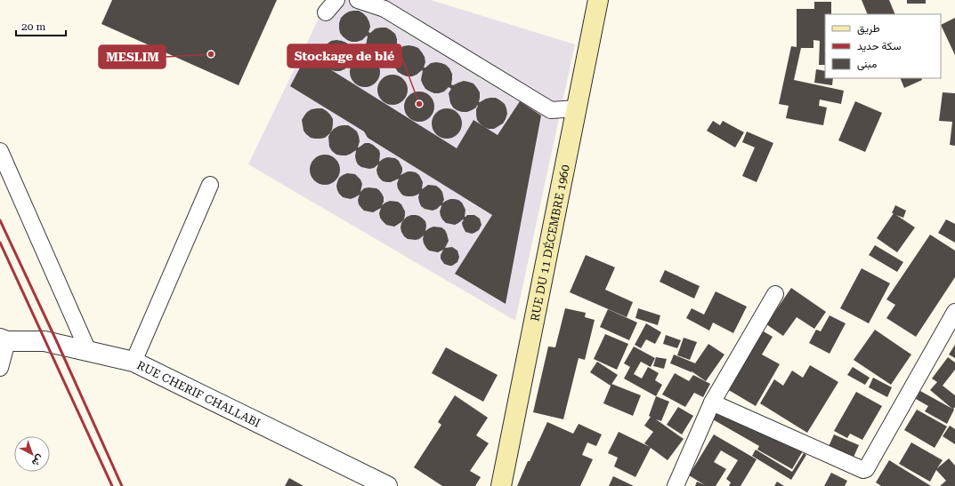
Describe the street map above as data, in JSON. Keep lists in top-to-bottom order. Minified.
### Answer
{"streets":{"main road":["RUE DU 11 DÉCEMBRE 1960"],"street":["RUE CHERIF CHALLABI"]},"places":["MESLIM","Stockage de blé"],"legend":["طريق","سكة حديد","مبنى"],"scale_bar":"20 m","north":"bottom right"}
